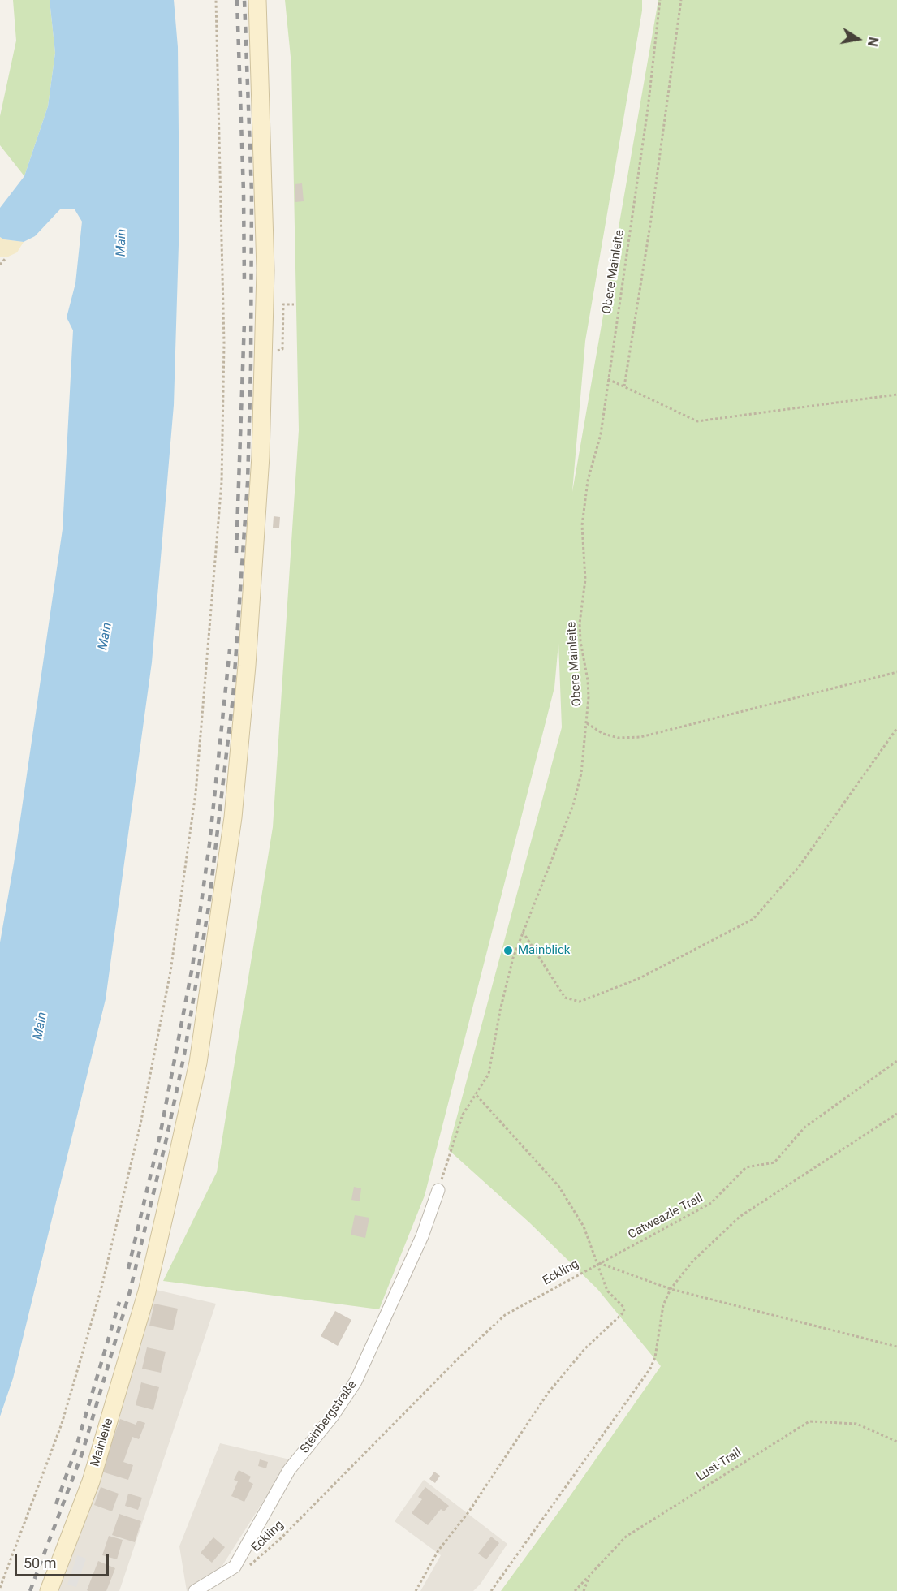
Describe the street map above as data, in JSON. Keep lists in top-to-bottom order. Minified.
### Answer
{"streets":{"main road":["Mainleite"],"street":["Steinbergstraße"],"path":["Obere Mainleite","Catweazle Trail","Eckling","Lust-Trail"]},"crossings":[["Obere Mainleite","Steinbergstraße"],["Catweazle Trail","Eckling"],["Eckling","Steinbergstraße"]],"water":["Main"],"places":["Mainblick"],"scale_bar":"50 m","north":"right"}
